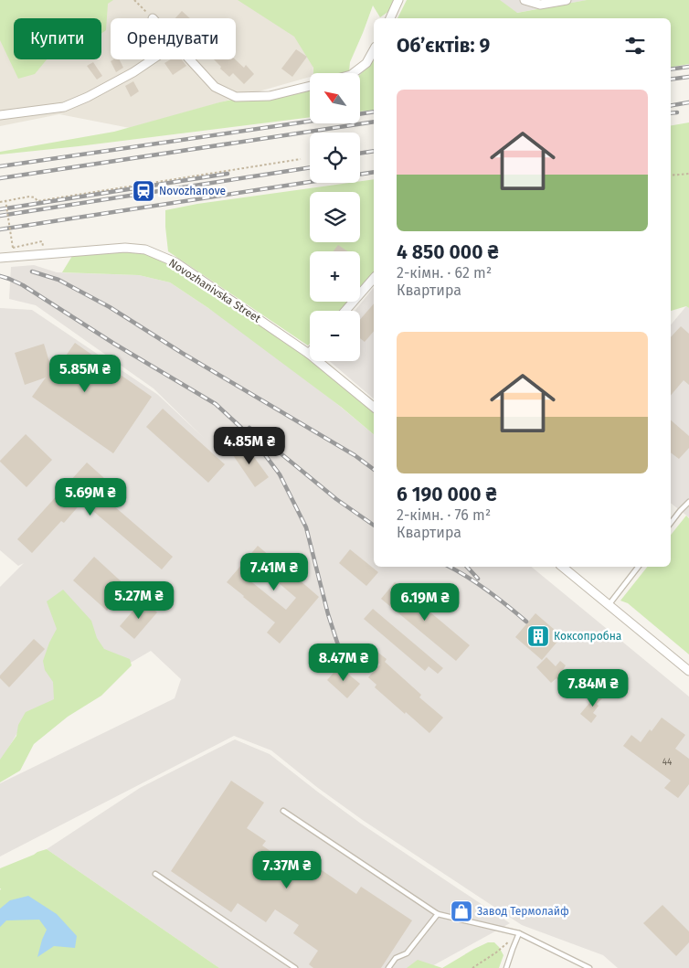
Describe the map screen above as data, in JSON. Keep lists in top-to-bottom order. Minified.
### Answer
{"streets":{"street":["Novozhanivska Street"]},"places":{"station":["Novozhanove"],"building":["Коксопробна"],"shop":["Завод Термолайф"]},"house_numbers":["44"],"north":"top left","page":{"chip":["Купити","Орендувати"],"heading":"Об’єктів: 9","map_buttons":["+","−"],"list":[{"name":"4 850 000 ₴","note":"2-кімн. · 62 m² · Квартира"},{"name":"6 190 000 ₴","note":"2-кімн. · 76 m² · Квартира"}],"price":["5.85M ₴","4.85M ₴","5.69M ₴","7.41M ₴","5.27M ₴","6.19M ₴","8.47M ₴","7.84M ₴","7.37M ₴"]}}
